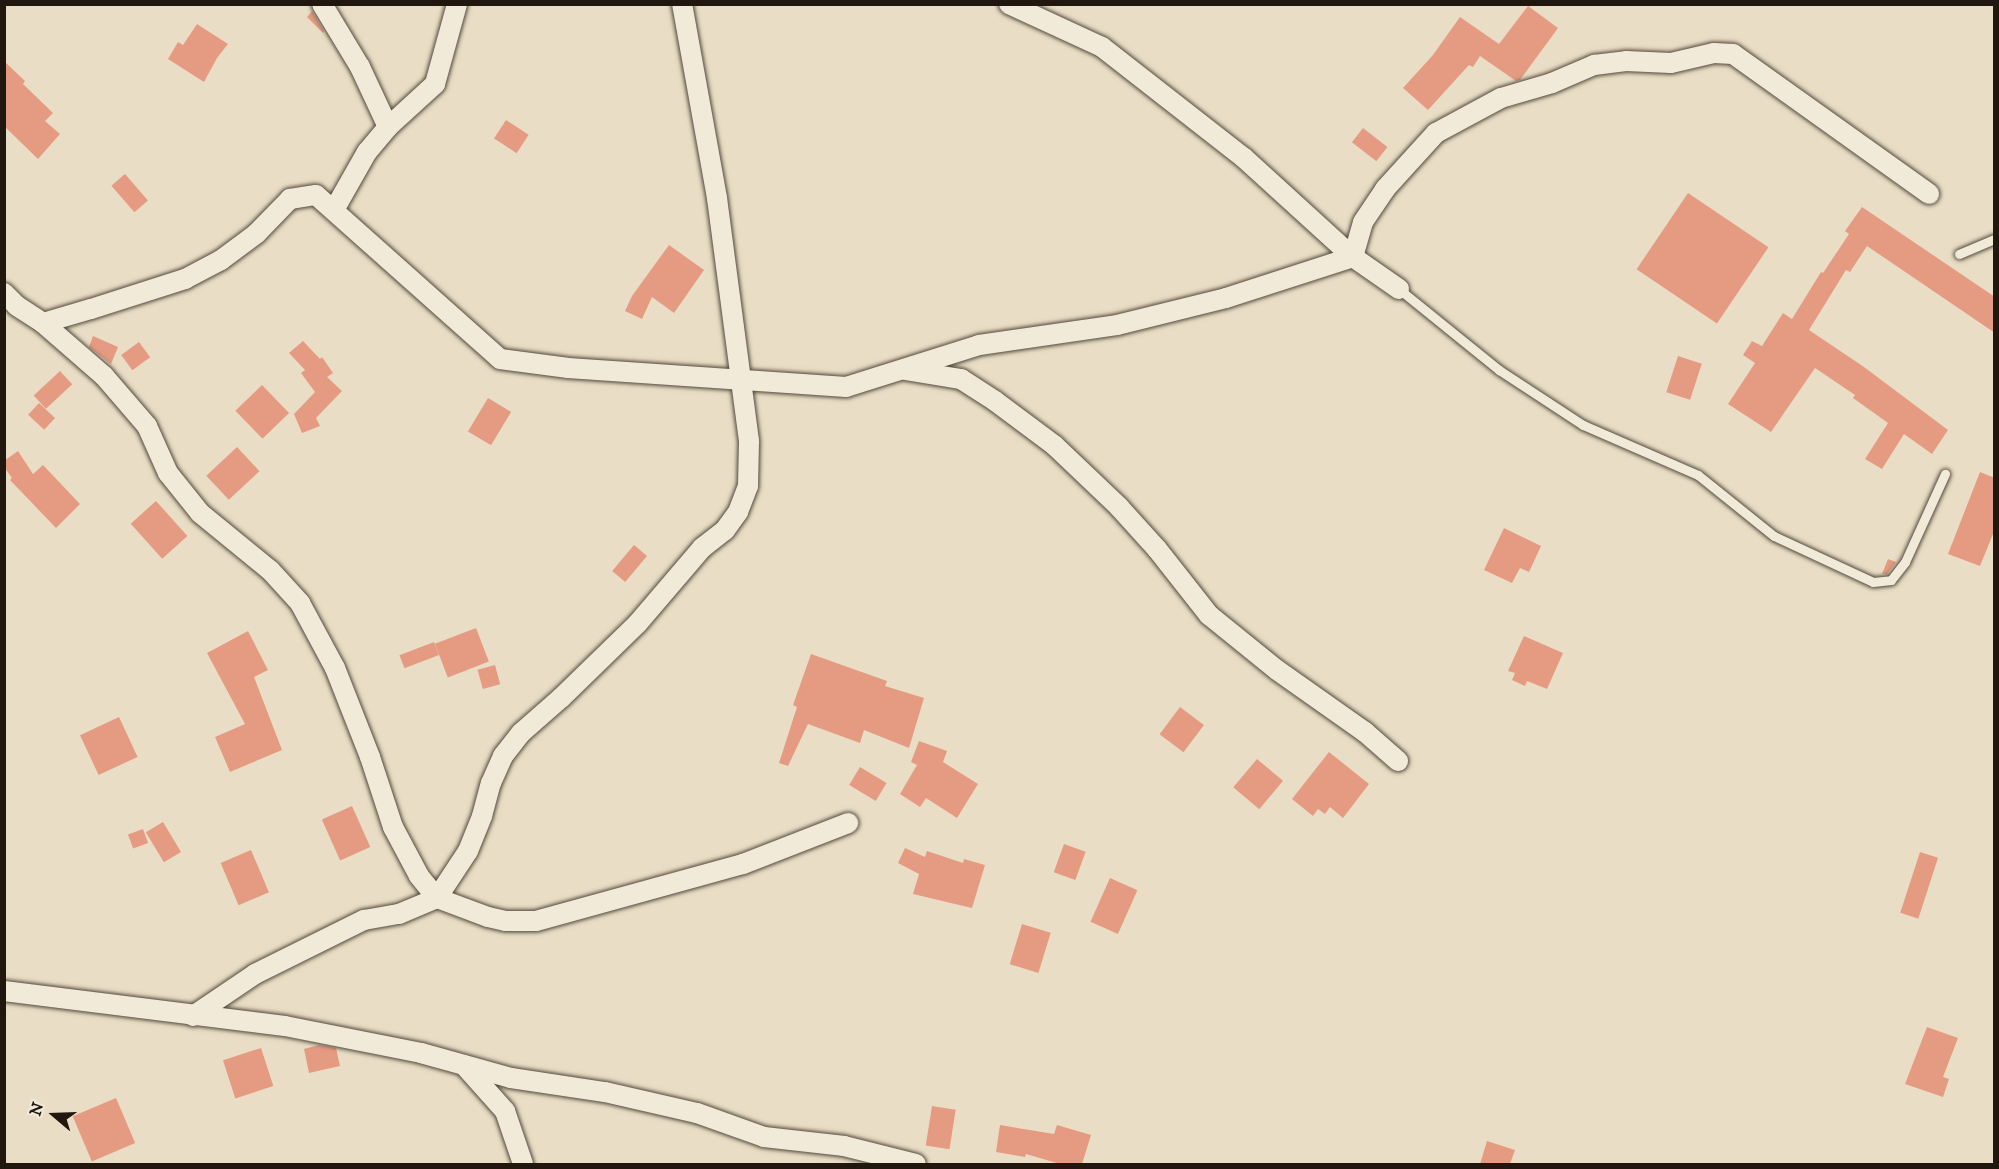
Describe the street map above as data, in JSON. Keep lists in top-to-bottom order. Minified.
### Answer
{"north":"left"}
